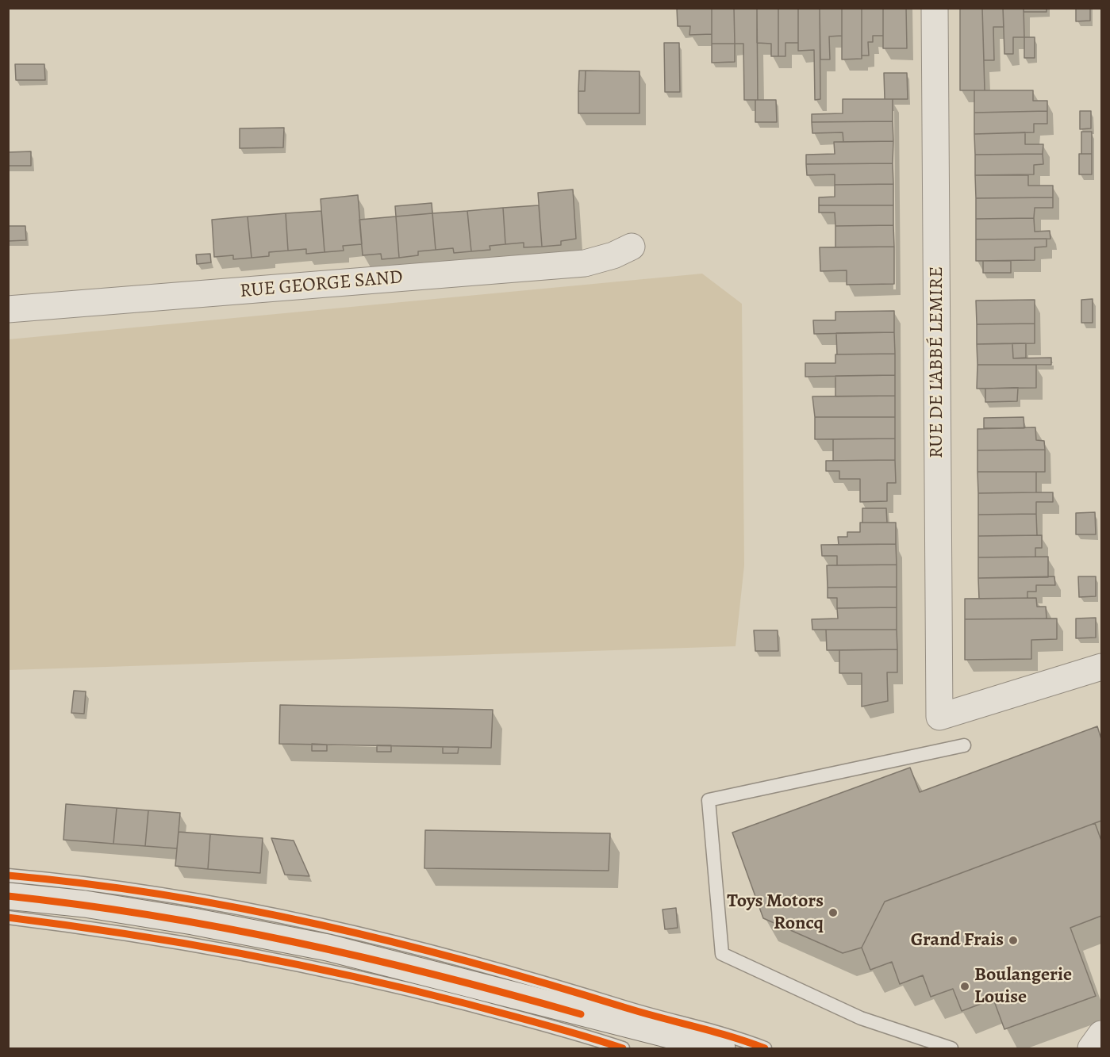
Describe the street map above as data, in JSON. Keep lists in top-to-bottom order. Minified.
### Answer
{"streets":{"street":["RUE GEORGE SAND","RUE DE L'ABBÉ LEMIRE"]},"places":["Toys Motors Roncq","Grand Frais","Boulangerie Louise"]}
